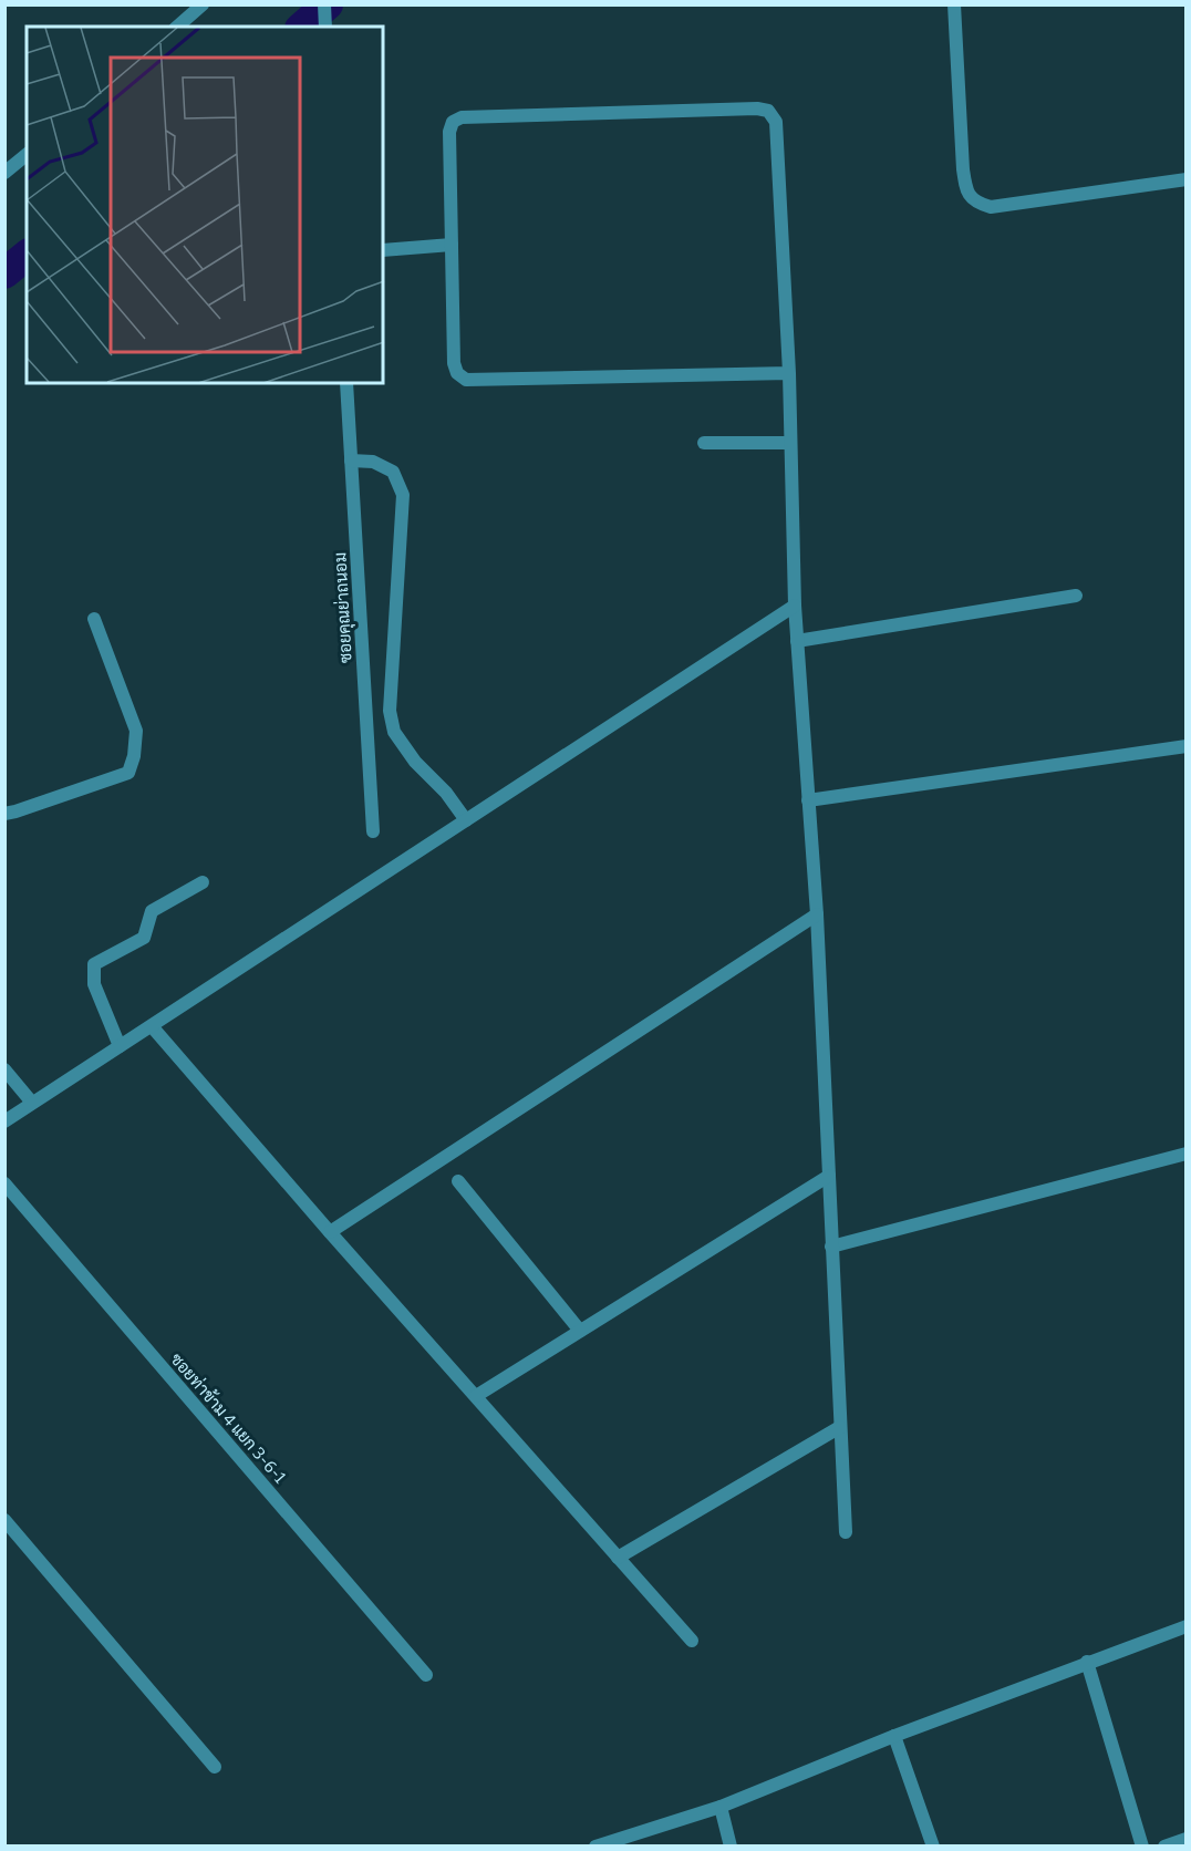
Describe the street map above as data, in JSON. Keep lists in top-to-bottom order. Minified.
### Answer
{"streets":{"street":["ซอยคุณย่าถนอม","ซอยท่าข้าม 4 แยก 3-6-1"]}}
